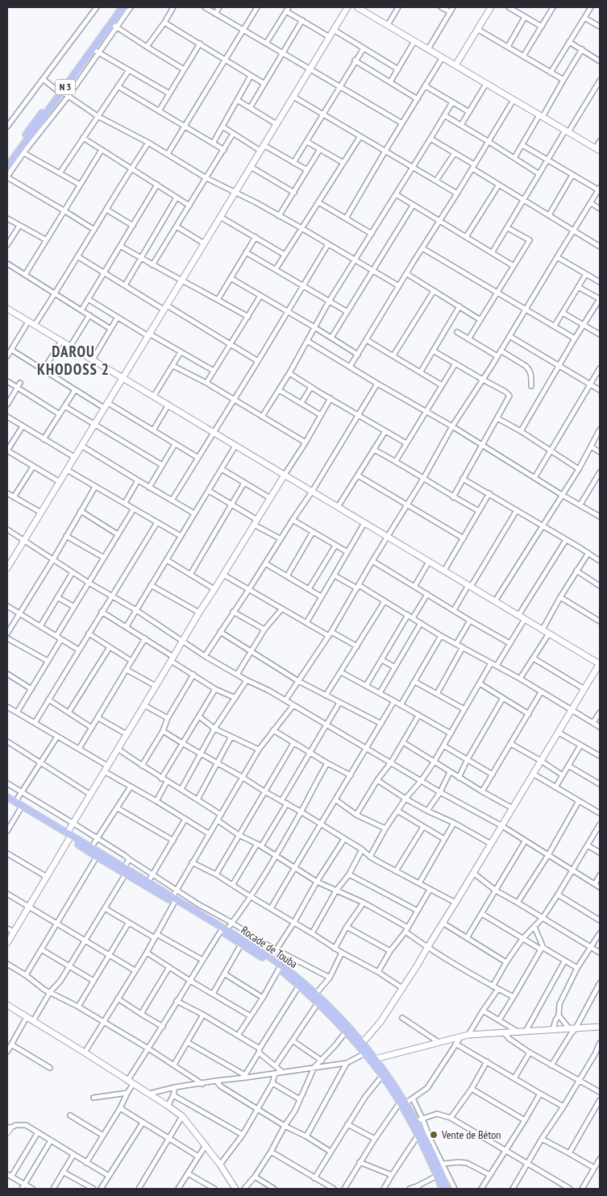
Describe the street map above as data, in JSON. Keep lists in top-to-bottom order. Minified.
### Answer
{"streets":{"main road":["N 3","Rocade de Touba"]},"districts":["DAROU KHODOSS 2"],"places":["Vente de Béton"]}
